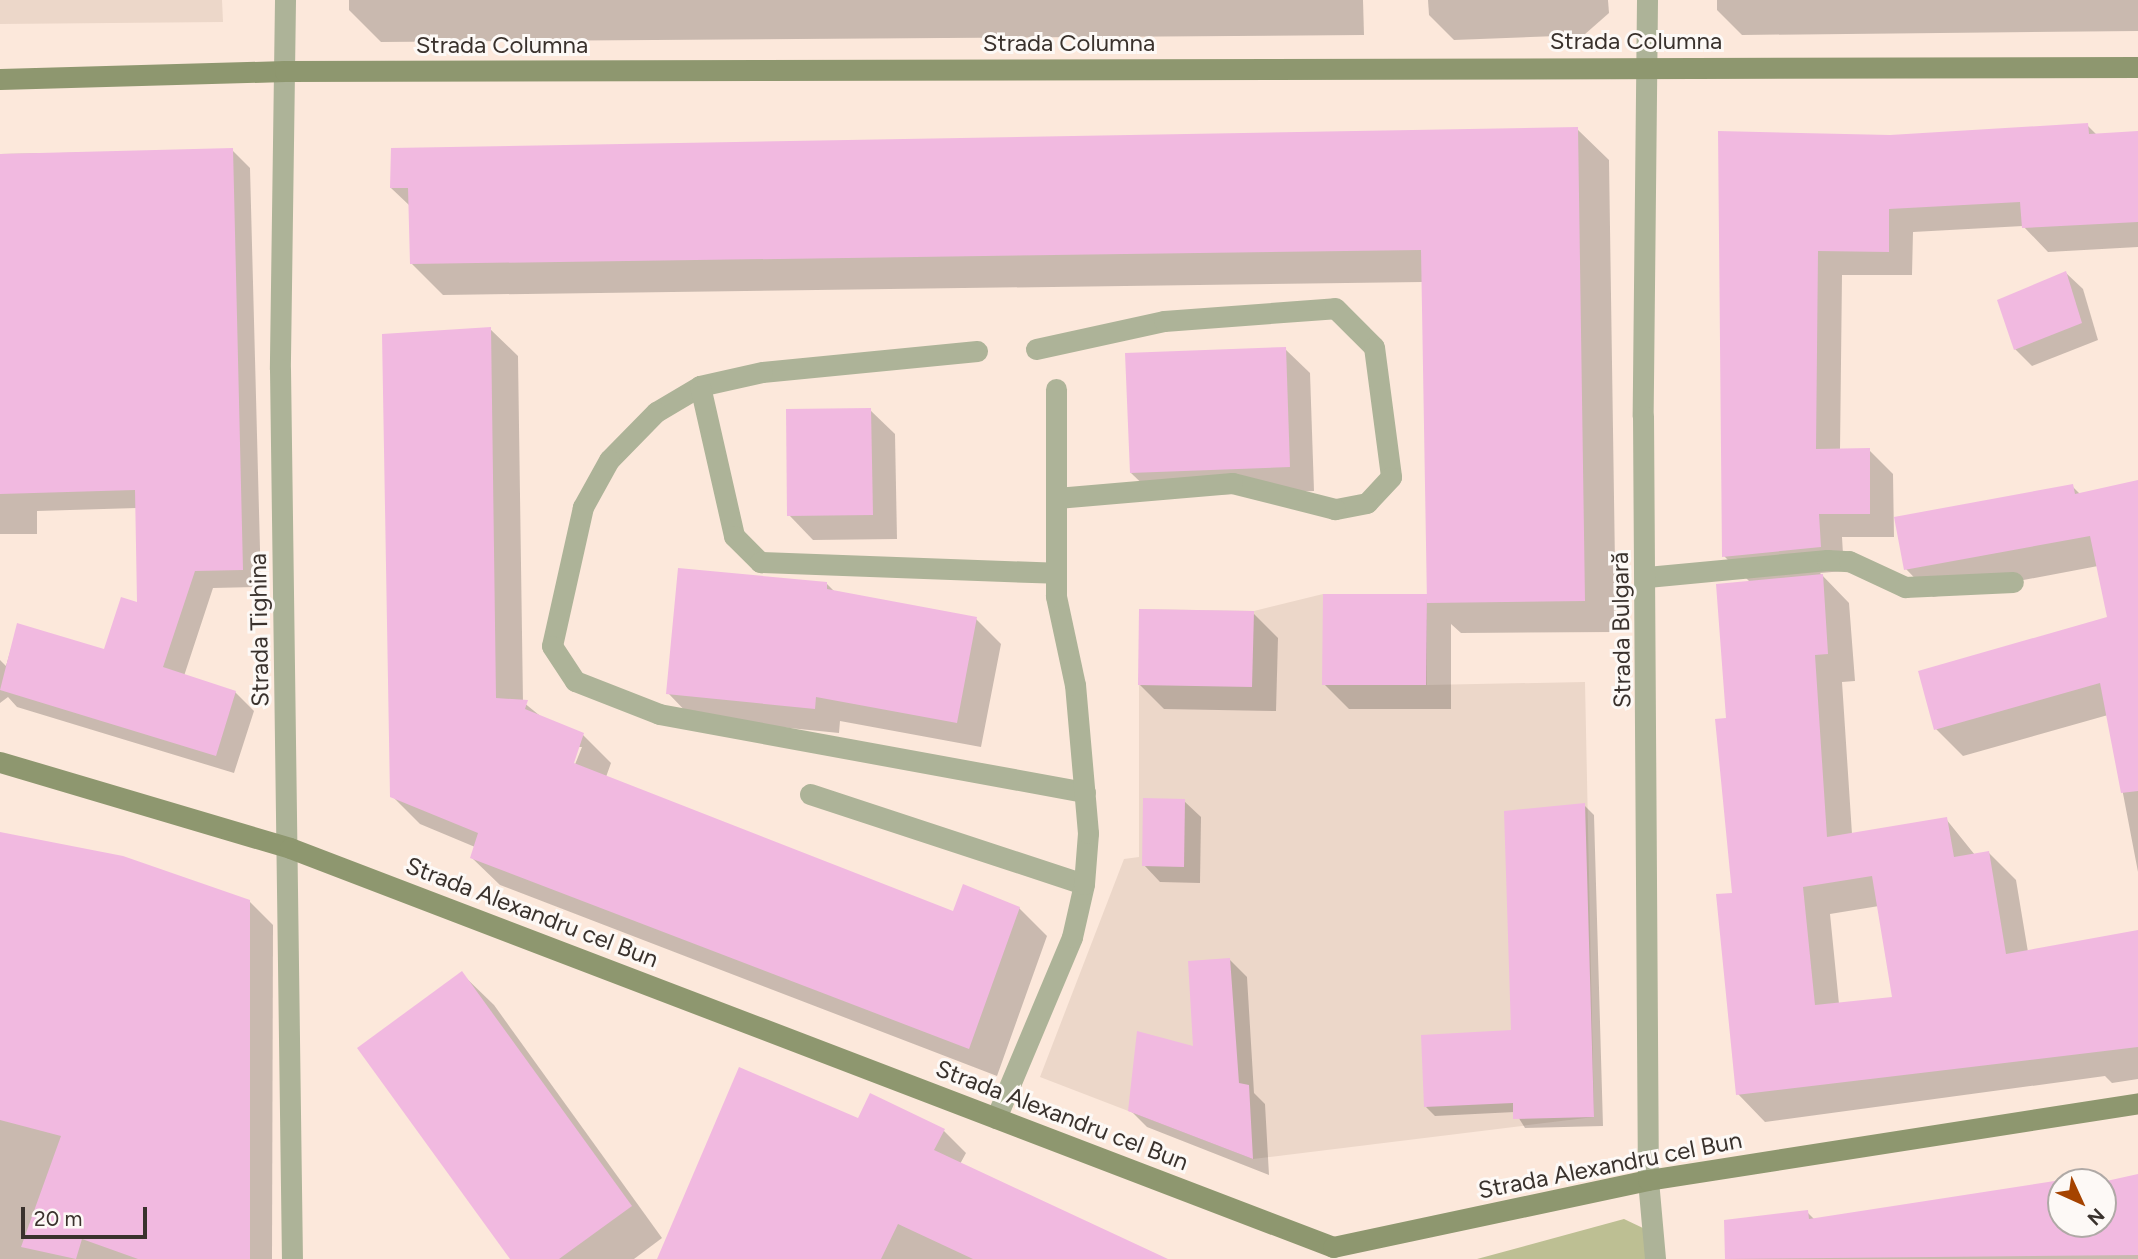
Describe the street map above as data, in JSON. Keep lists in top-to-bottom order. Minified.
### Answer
{"streets":{"street":["Strada Columna","Strada Tighina","Strada Bulgară","Strada Alexandru cel Bun"]},"crossings":[["Strada Columna","Strada Tighina"],["Strada Columna","Strada Bulgară"],["Strada Tighina","Strada Alexandru cel Bun"],["Strada Bulgară","Strada Alexandru cel Bun"]],"scale_bar":"20 m","north":"bottom right"}
